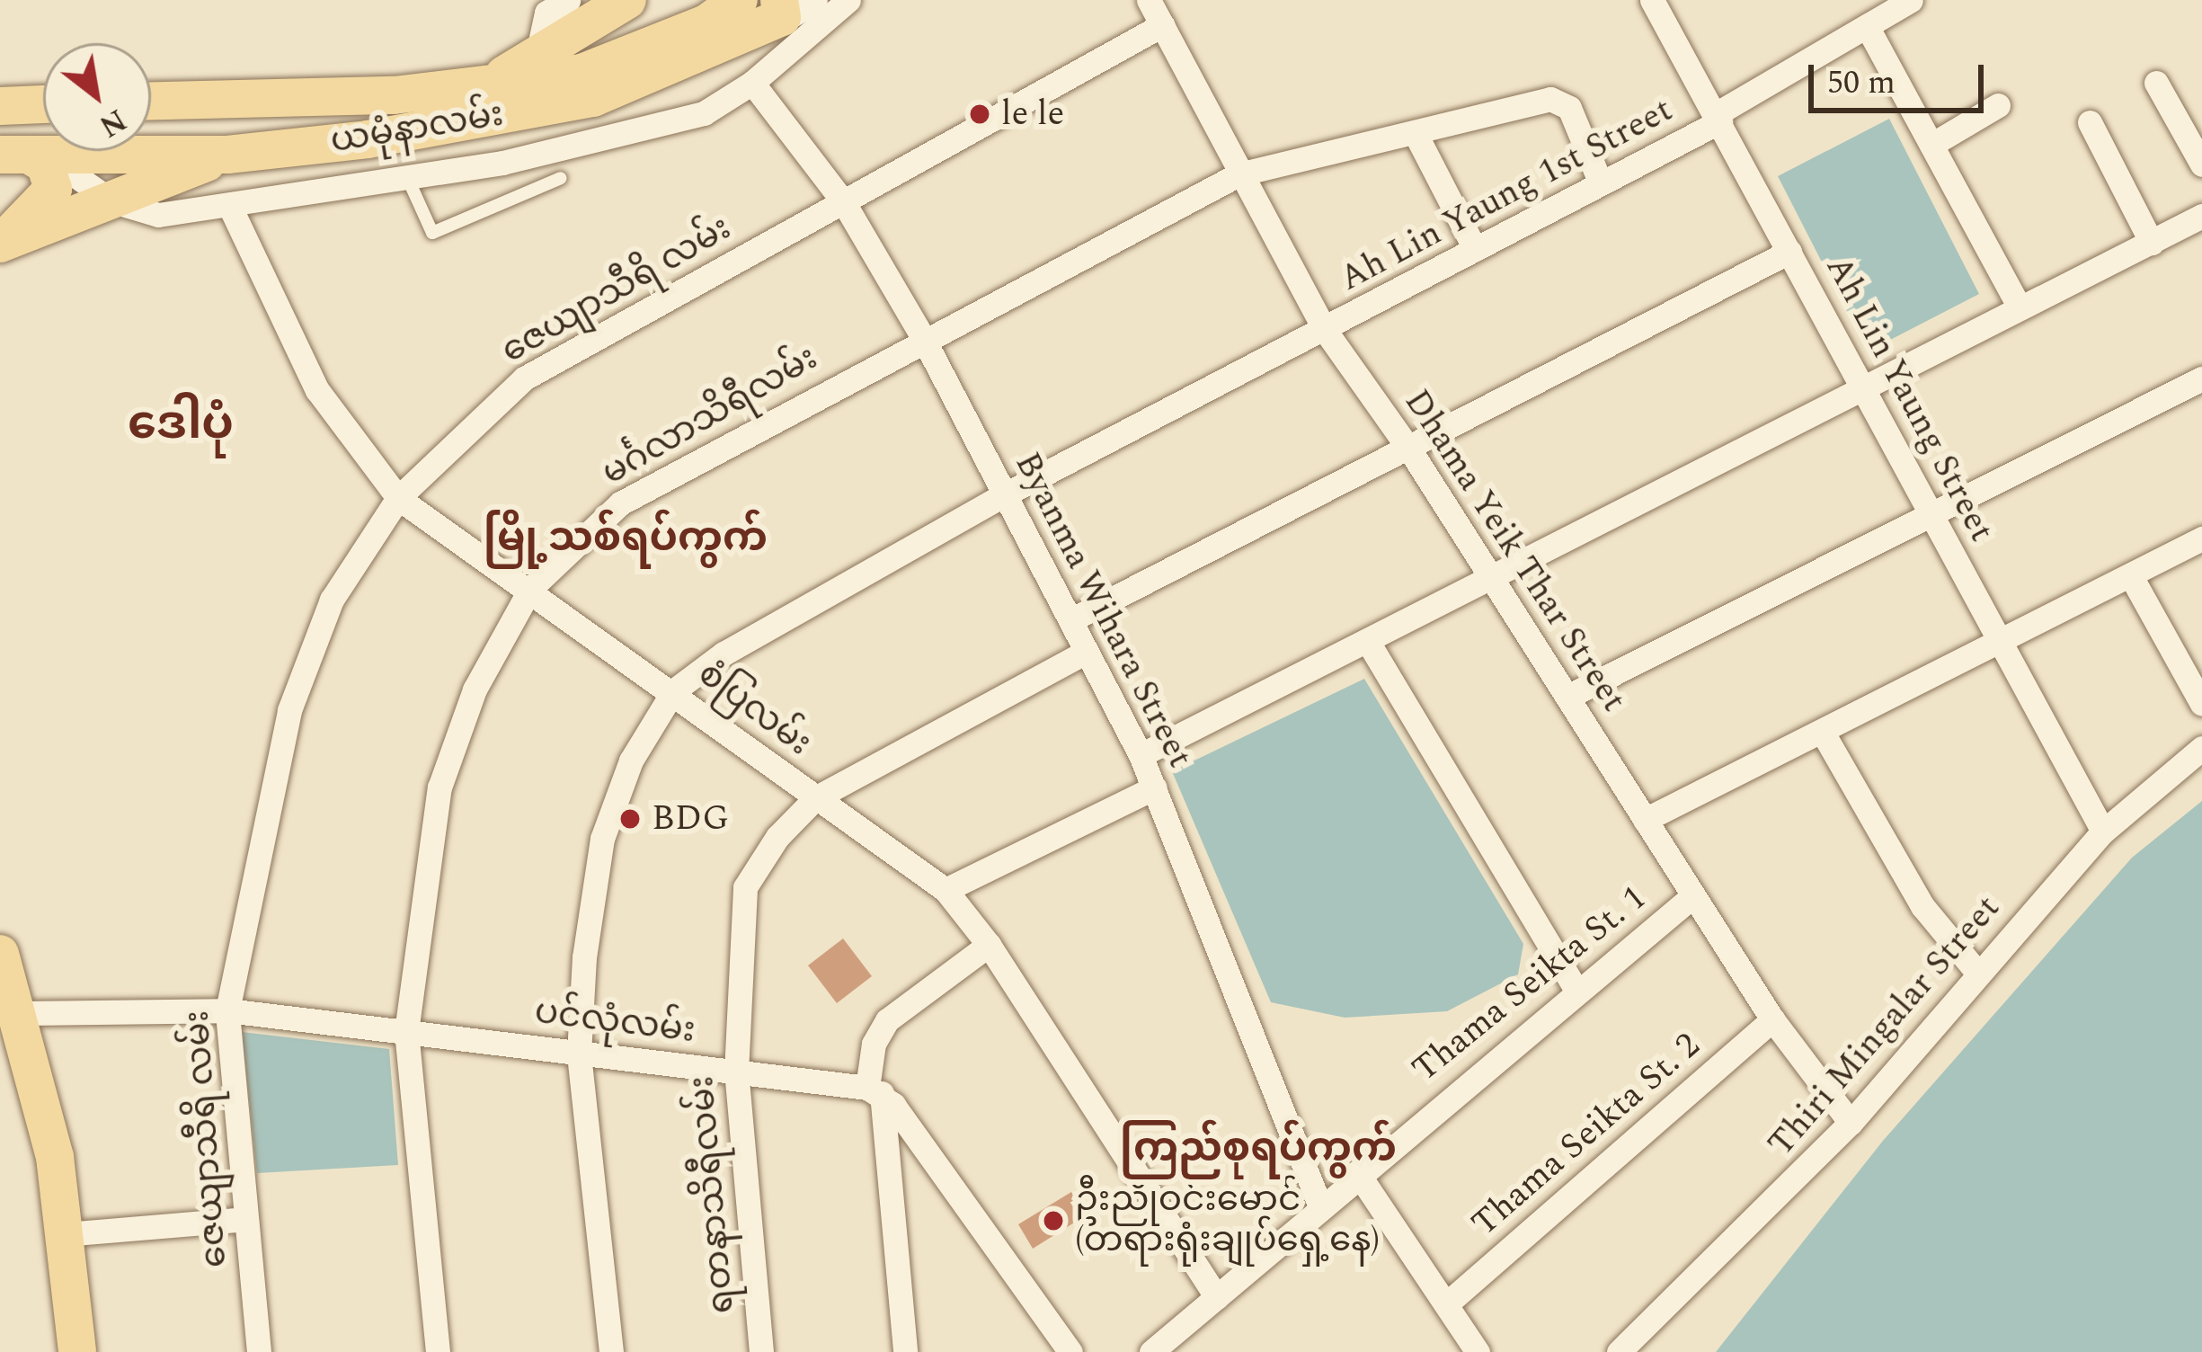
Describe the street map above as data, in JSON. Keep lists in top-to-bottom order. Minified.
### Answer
{"streets":{"main road":["ယမုံနာလမ်း"],"street":["Ah Lin Yaung 1st Street","ဇေယျာသီရိ လမ်း","Ah Lin Yaung Street","မင်္ဂလာသိရီလမ်း","Dhama Yeik Thar Street","Byanma Wihara Street","စံပြလမ်း","Thama Seikta St. 1","ပင်လုံလမ်း","Thiri Mingalar Street","Thama Seikta St. 2","ရတနာသိရီလမ်း"]},"crossings":[["Ah Lin Yaung 1st Street","Ah Lin Yaung Street"],["Ah Lin Yaung 1st Street","မင်္ဂလာသိရီလမ်း"],["Ah Lin Yaung 1st Street","Dhama Yeik Thar Street"],["Ah Lin Yaung 1st Street","Byanma Wihara Street"],["Ah Lin Yaung 1st Street","စံပြလမ်း"],["ဇေယျာသီရိ လမ်း","Dhama Yeik Thar Street"],["ဇေယျာသီရိ လမ်း","Byanma Wihara Street"],["ဇေယျာသီရိ လမ်း","စံပြလမ်း"],["ဇေယျာသီရိ လမ်း","ပင်လုံလမ်း"],["Ah Lin Yaung Street","Thiri Mingalar Street"],["မင်္ဂလာသိရီလမ်း","Dhama Yeik Thar Street"],["မင်္ဂလာသိရီလမ်း","Byanma Wihara Street"],["မင်္ဂလာသိရီလမ်း","စံပြလမ်း"],["မင်္ဂလာသိရီလမ်း","ပင်လုံလမ်း"],["Dhama Yeik Thar Street","Thama Seikta St. 1"],["Dhama Yeik Thar Street","Thiri Mingalar Street"],["Dhama Yeik Thar Street","Thama Seikta St. 2"],["Byanma Wihara Street","Thama Seikta St. 1"],["Byanma Wihara Street","ရတနာသိရီလမ်း"],["စံပြလမ်း","Thama Seikta St. 1"],["စံပြလမ်း","ရတနာသိရီလမ်း"],["ပင်လုံလမ်း","ရတနာသိရီလမ်း"]],"districts":["ဒေါပုံ","မြို့သစ်ရပ်ကွက်","ကြည်စုရပ်ကွက်"],"places":["le le","BDG","ဦးညိုဝင်းမောင် (တရားရုံးချုပ်ရှေ့နေ)"],"scale_bar":"50 m","north":"bottom right"}
